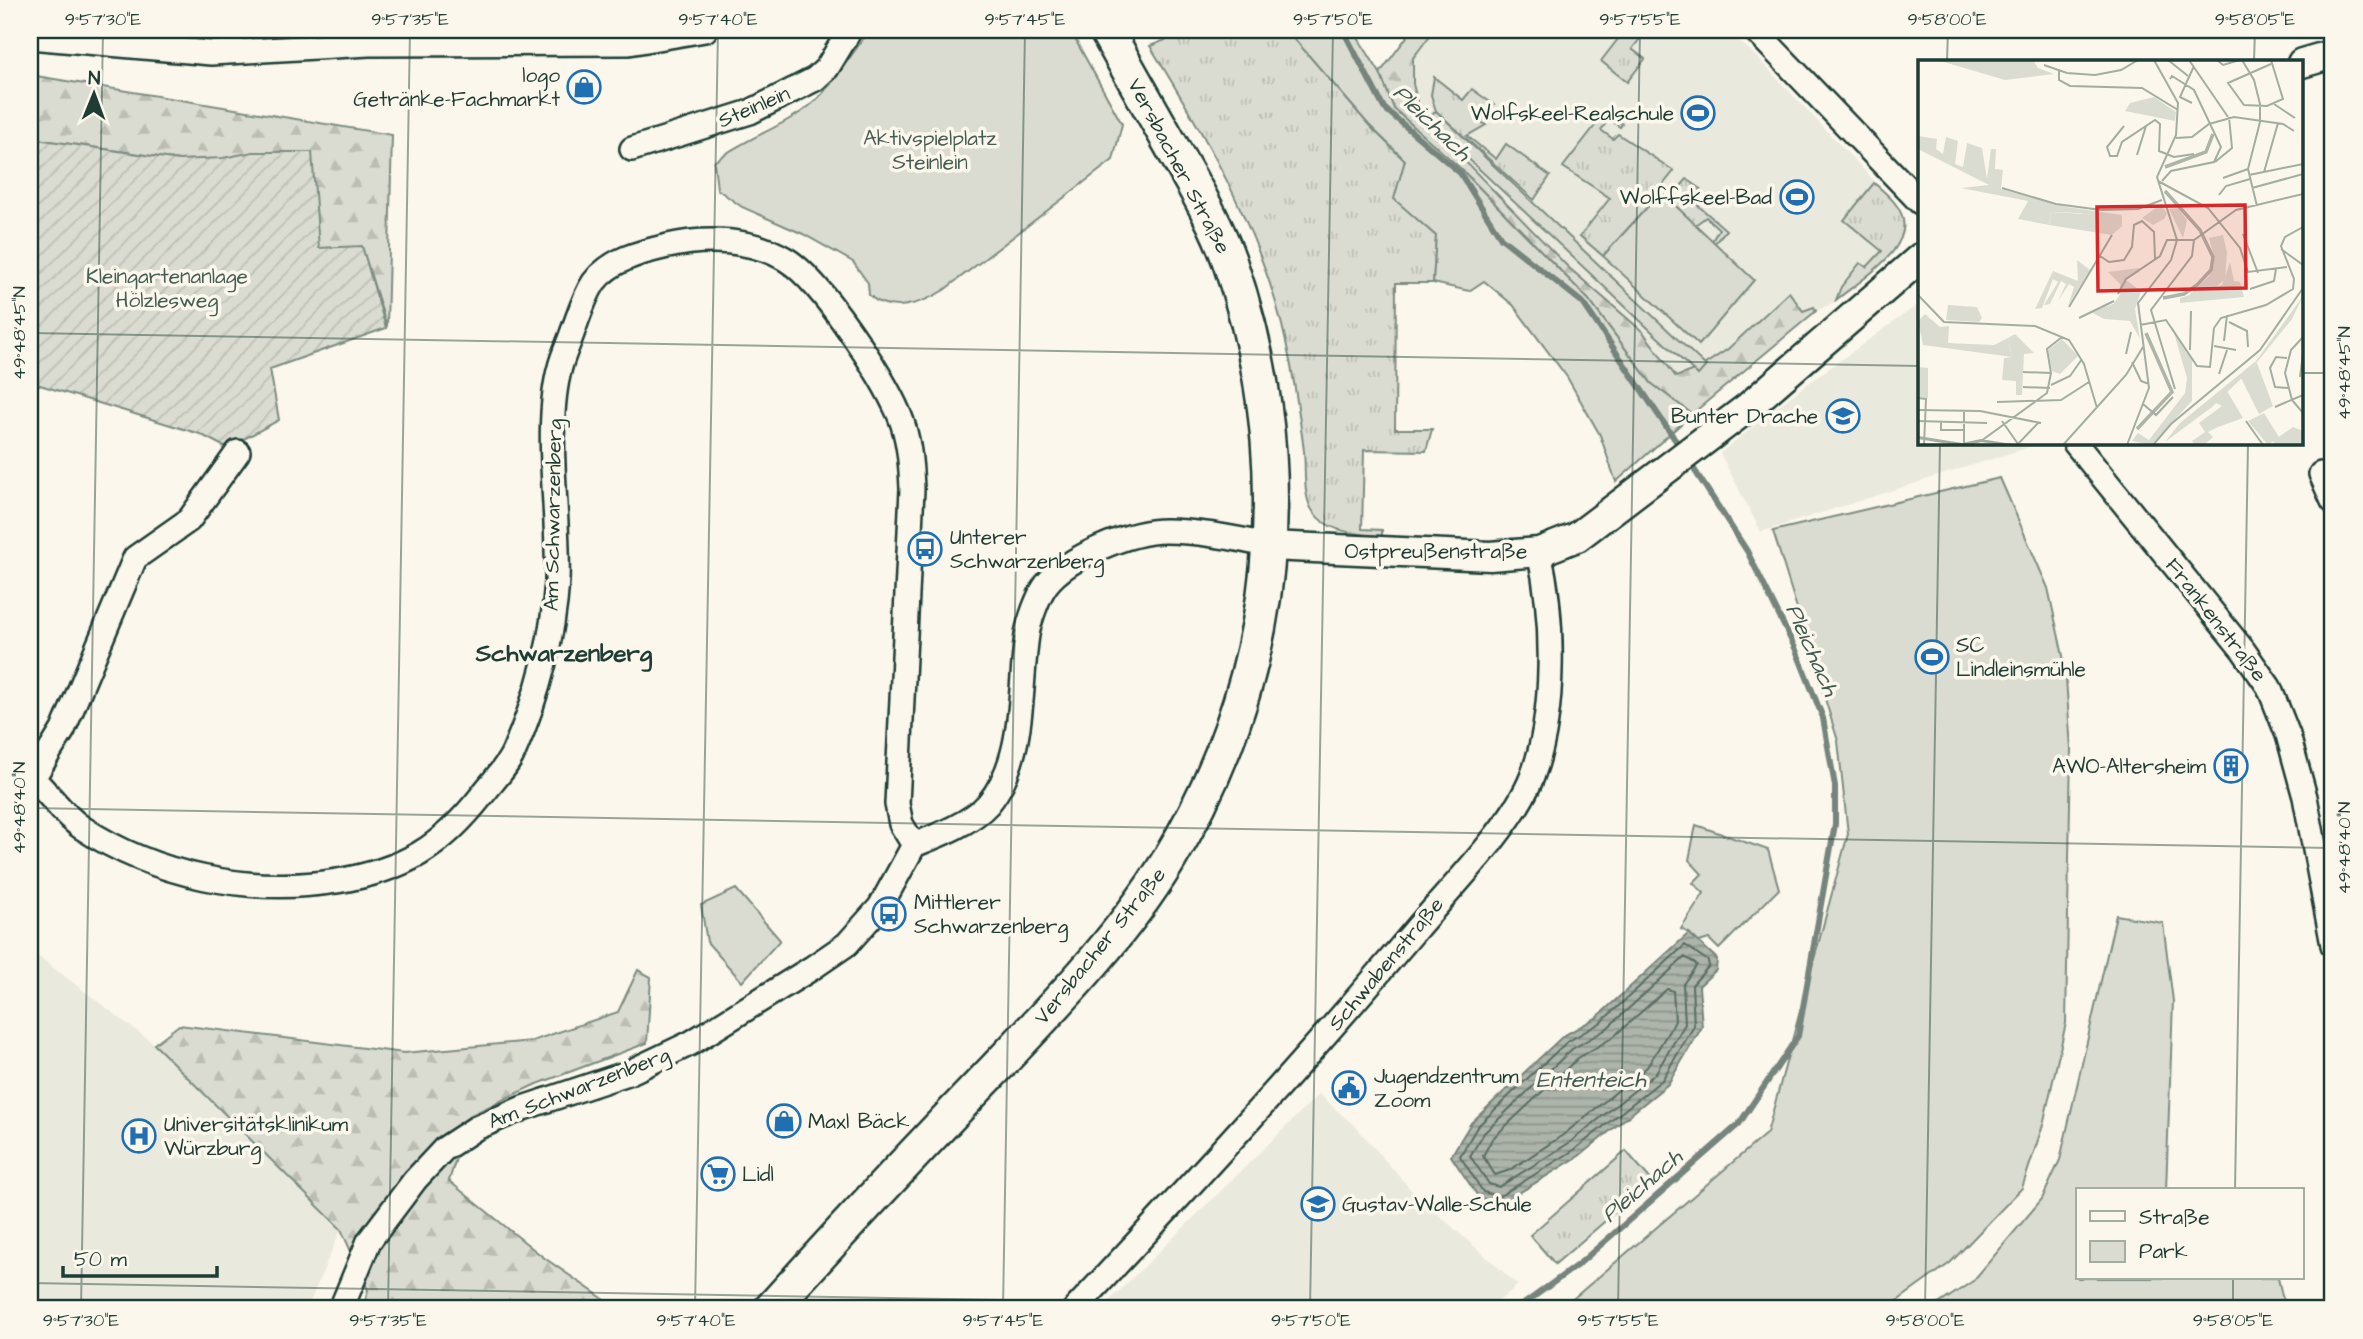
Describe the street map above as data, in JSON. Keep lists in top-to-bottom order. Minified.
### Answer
{"streets":{"main road":["Versbacher Straße"],"street":["Steinlein","Am Schwarzenberg","Ostpreußenstraße","Frankenstraße","Schwabenstraße"]},"crossings":[["Versbacher Straße","Ostpreußenstraße"],["Ostpreußenstraße","Schwabenstraße"]],"districts":["Schwarzenberg"],"water":["Pleichach","Ententeich"],"parks":["Aktivspielplatz Steinlein","Kleingartenanlage Hölzlesweg"],"places":{"shop":["logo Getränke-Fachmarkt","Maxl Bäck"],"sports":["Wolfskeel-Realschule","Wolffskeel-Bad","SC Lindleinsmühle"],"school or university":["Bunter Drache","Gustav-Walle-Schule"],"bus stop":["Unterer Schwarzenberg","Mittlerer Schwarzenberg"],"building":["AWO-Altersheim"],"public building":["Jugendzentrum Zoom"],"hospital":["Universitätsklinikum Würzburg"],"supermarket":["Lidl"]},"legend":["Straße","Park"],"scale_bar":"50 m","north":"top","coordinates":["9°57'30\"E","9°57'35\"E","9°57'40\"E","9°57'45\"E","9°57'50\"E","9°57'55\"E","9°58'00\"E","9°58'05\"E","49°48'45\"N","49°48'40\"N"]}
